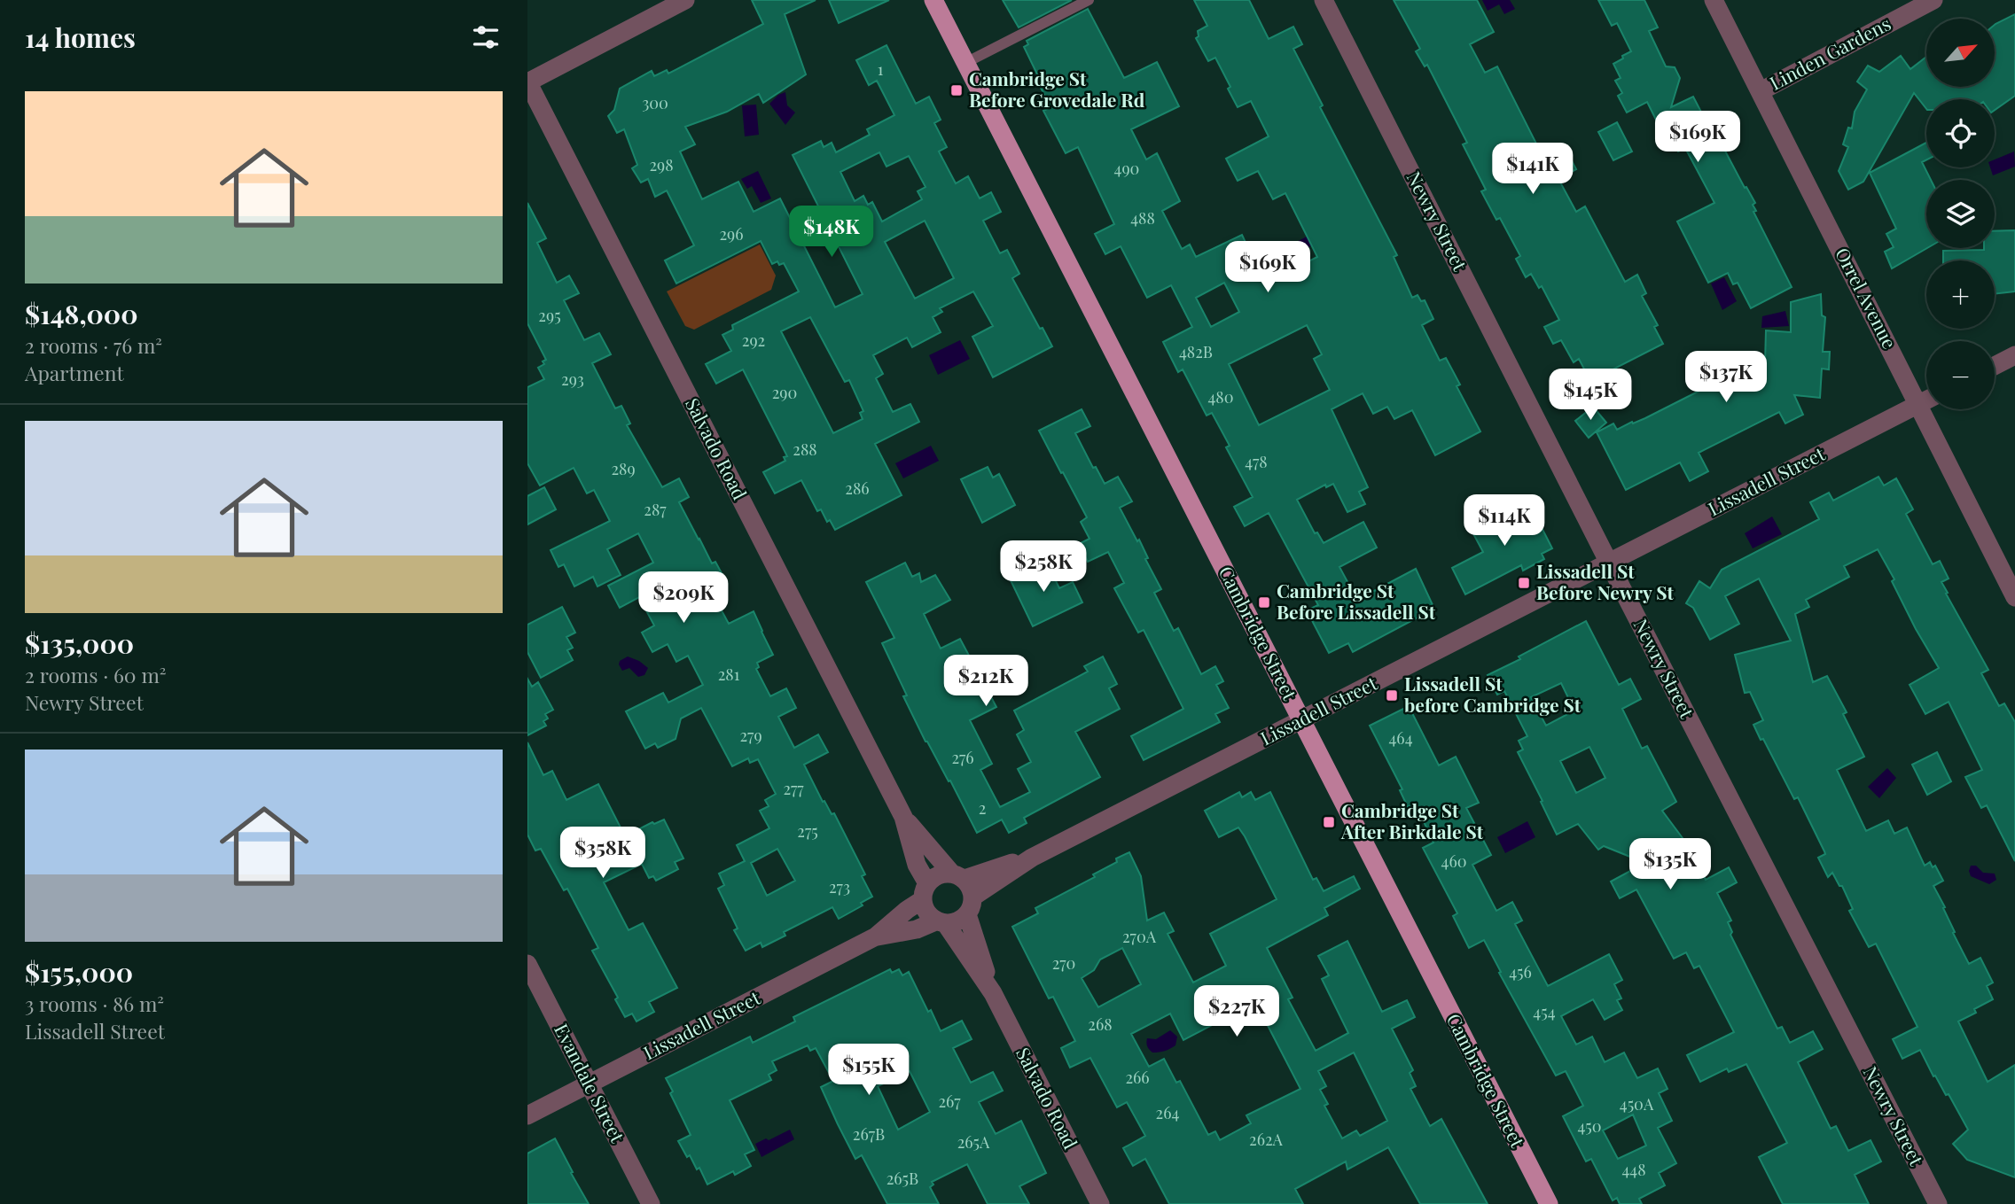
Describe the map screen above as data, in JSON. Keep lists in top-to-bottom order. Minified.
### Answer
{"streets":{"main road":["Cambridge Street"],"street":["Linden Gardens","Newry Street","Orrel Avenue","Salvado Road","Lissadell Street","Evandale Street"]},"crossings":[["Linden Gardens","Orrel Avenue"],["Newry Street","Lissadell Street"],["Orrel Avenue","Lissadell Street"],["Salvado Road","Lissadell Street"],["Lissadell Street","Cambridge Street"],["Lissadell Street","Evandale Street"]],"places":{"transit":["Cambridge St Before Grovedale Rd","Lissadell St Before Newry St","Cambridge St Before Lissadell St","Lissadell St before Cambridge St","Cambridge St After Birkdale St"]},"house_numbers":["1","300","298","490","488","296","295","292","482B","293","290","480","288","478","289","286","287","281","279","464","276","277","2","275","460","273","270A","270","456","454","268","266","267","450A","264","450","267B","262A","265A","448","265B"],"north":"top right","page":{"heading":"14 homes","map_buttons":["+","−"],"list":[{"name":"$148,000","note":"2 rooms · 76 m² · Apartment"},{"name":"$135,000","note":"2 rooms · 60 m² · Newry Street"},{"name":"$155,000","note":"3 rooms · 86 m² · Lissadell Street"}],"price":["$169K","$141K","$148K","$169K","$137K","$145K","$114K","$258K","$209K","$212K","$358K","$135K","$227K","$155K"]}}
